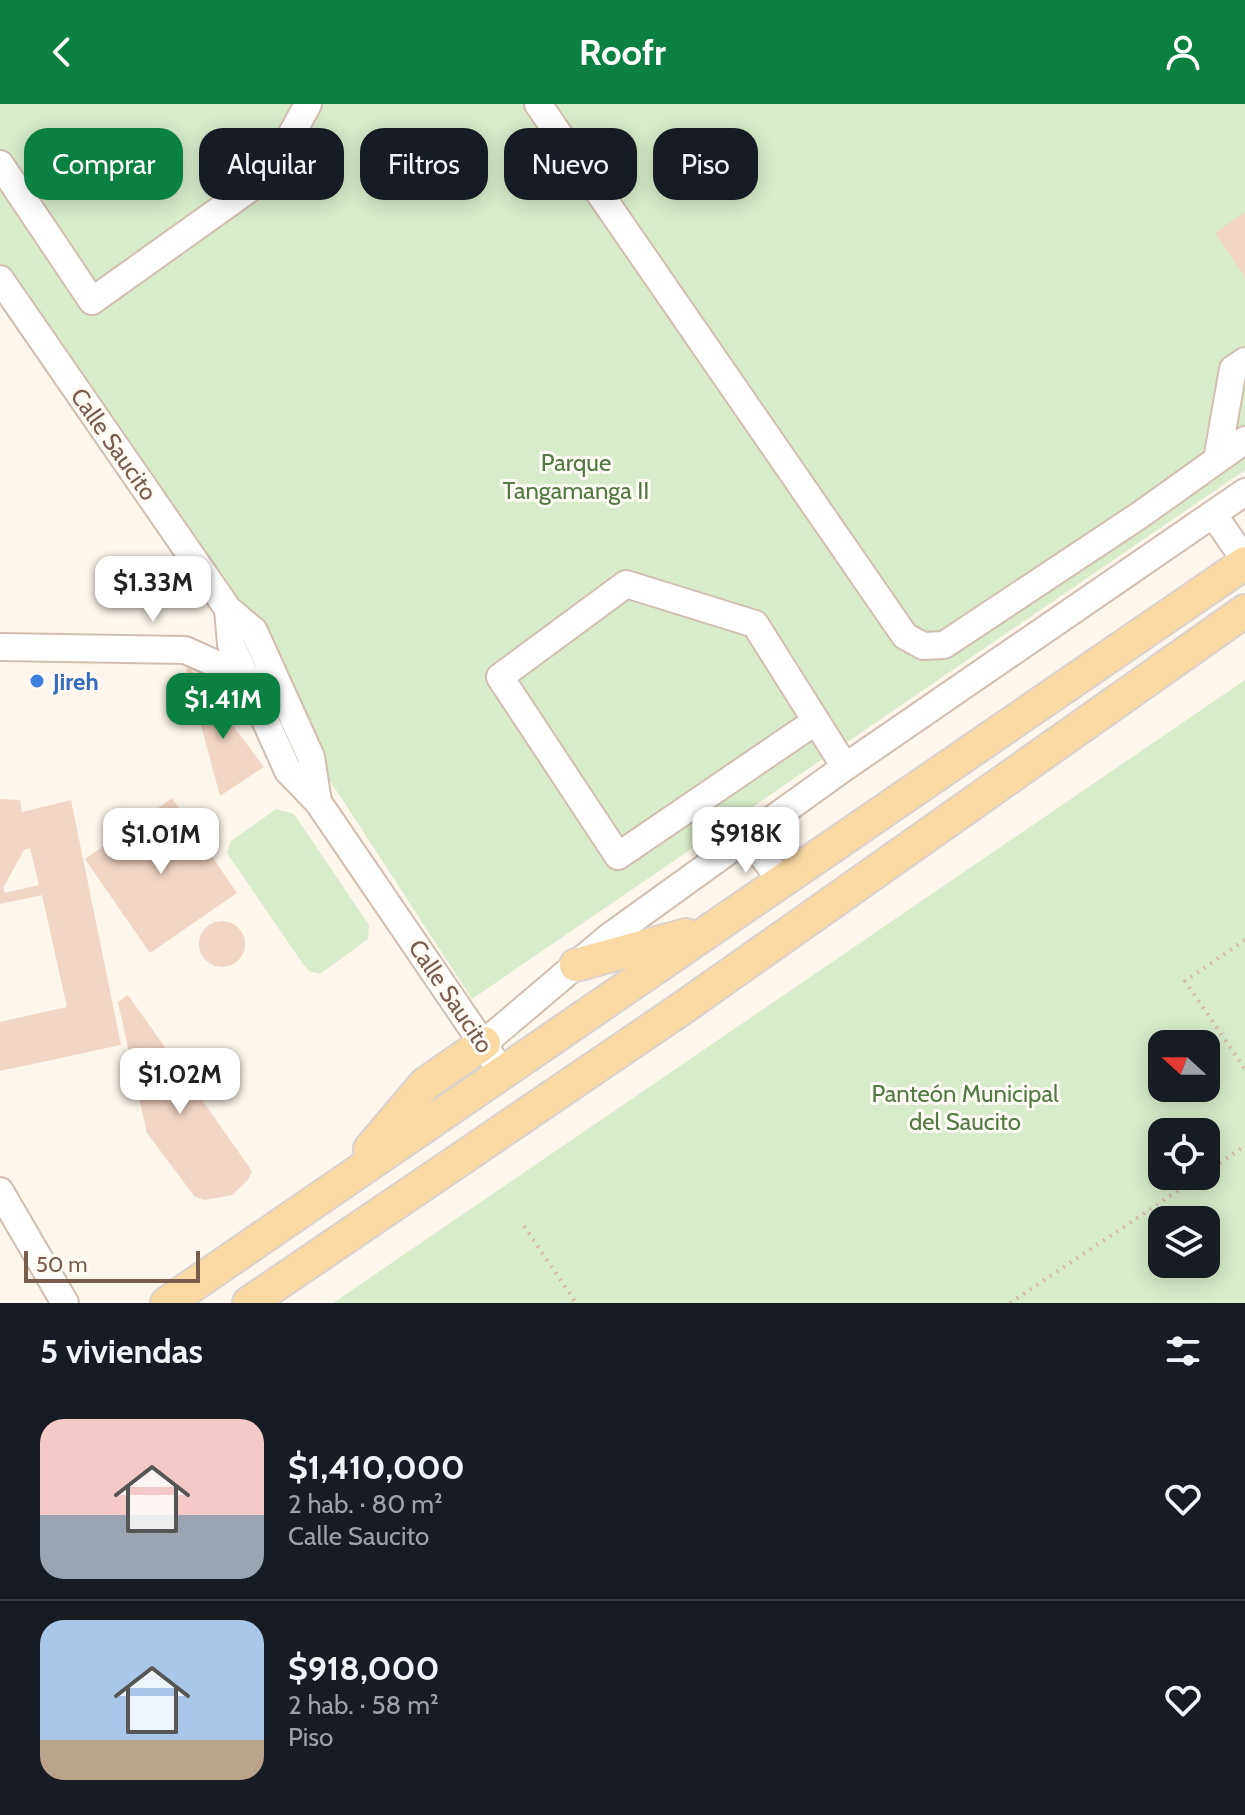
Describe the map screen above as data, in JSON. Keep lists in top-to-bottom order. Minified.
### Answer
{"streets":{"street":["Calle Saucito"]},"parks":["Parque Tangamanga II","Panteón Municipal del Saucito"],"places":["Jireh"],"scale_bar":"50 m","north":"left","page":{"header":"Roofr","chip":["Comprar","Alquilar","Filtros","Nuevo","Piso"],"price":["$1.33M","$1.41M","$918K","$1.01M","$1.02M"],"scale":"50 m","heading":"5 viviendas","list":[{"name":"$1,410,000","note":"2 hab. · 80 m² · Calle Saucito"},{"name":"$918,000","note":"2 hab. · 58 m² · Piso"}]}}
